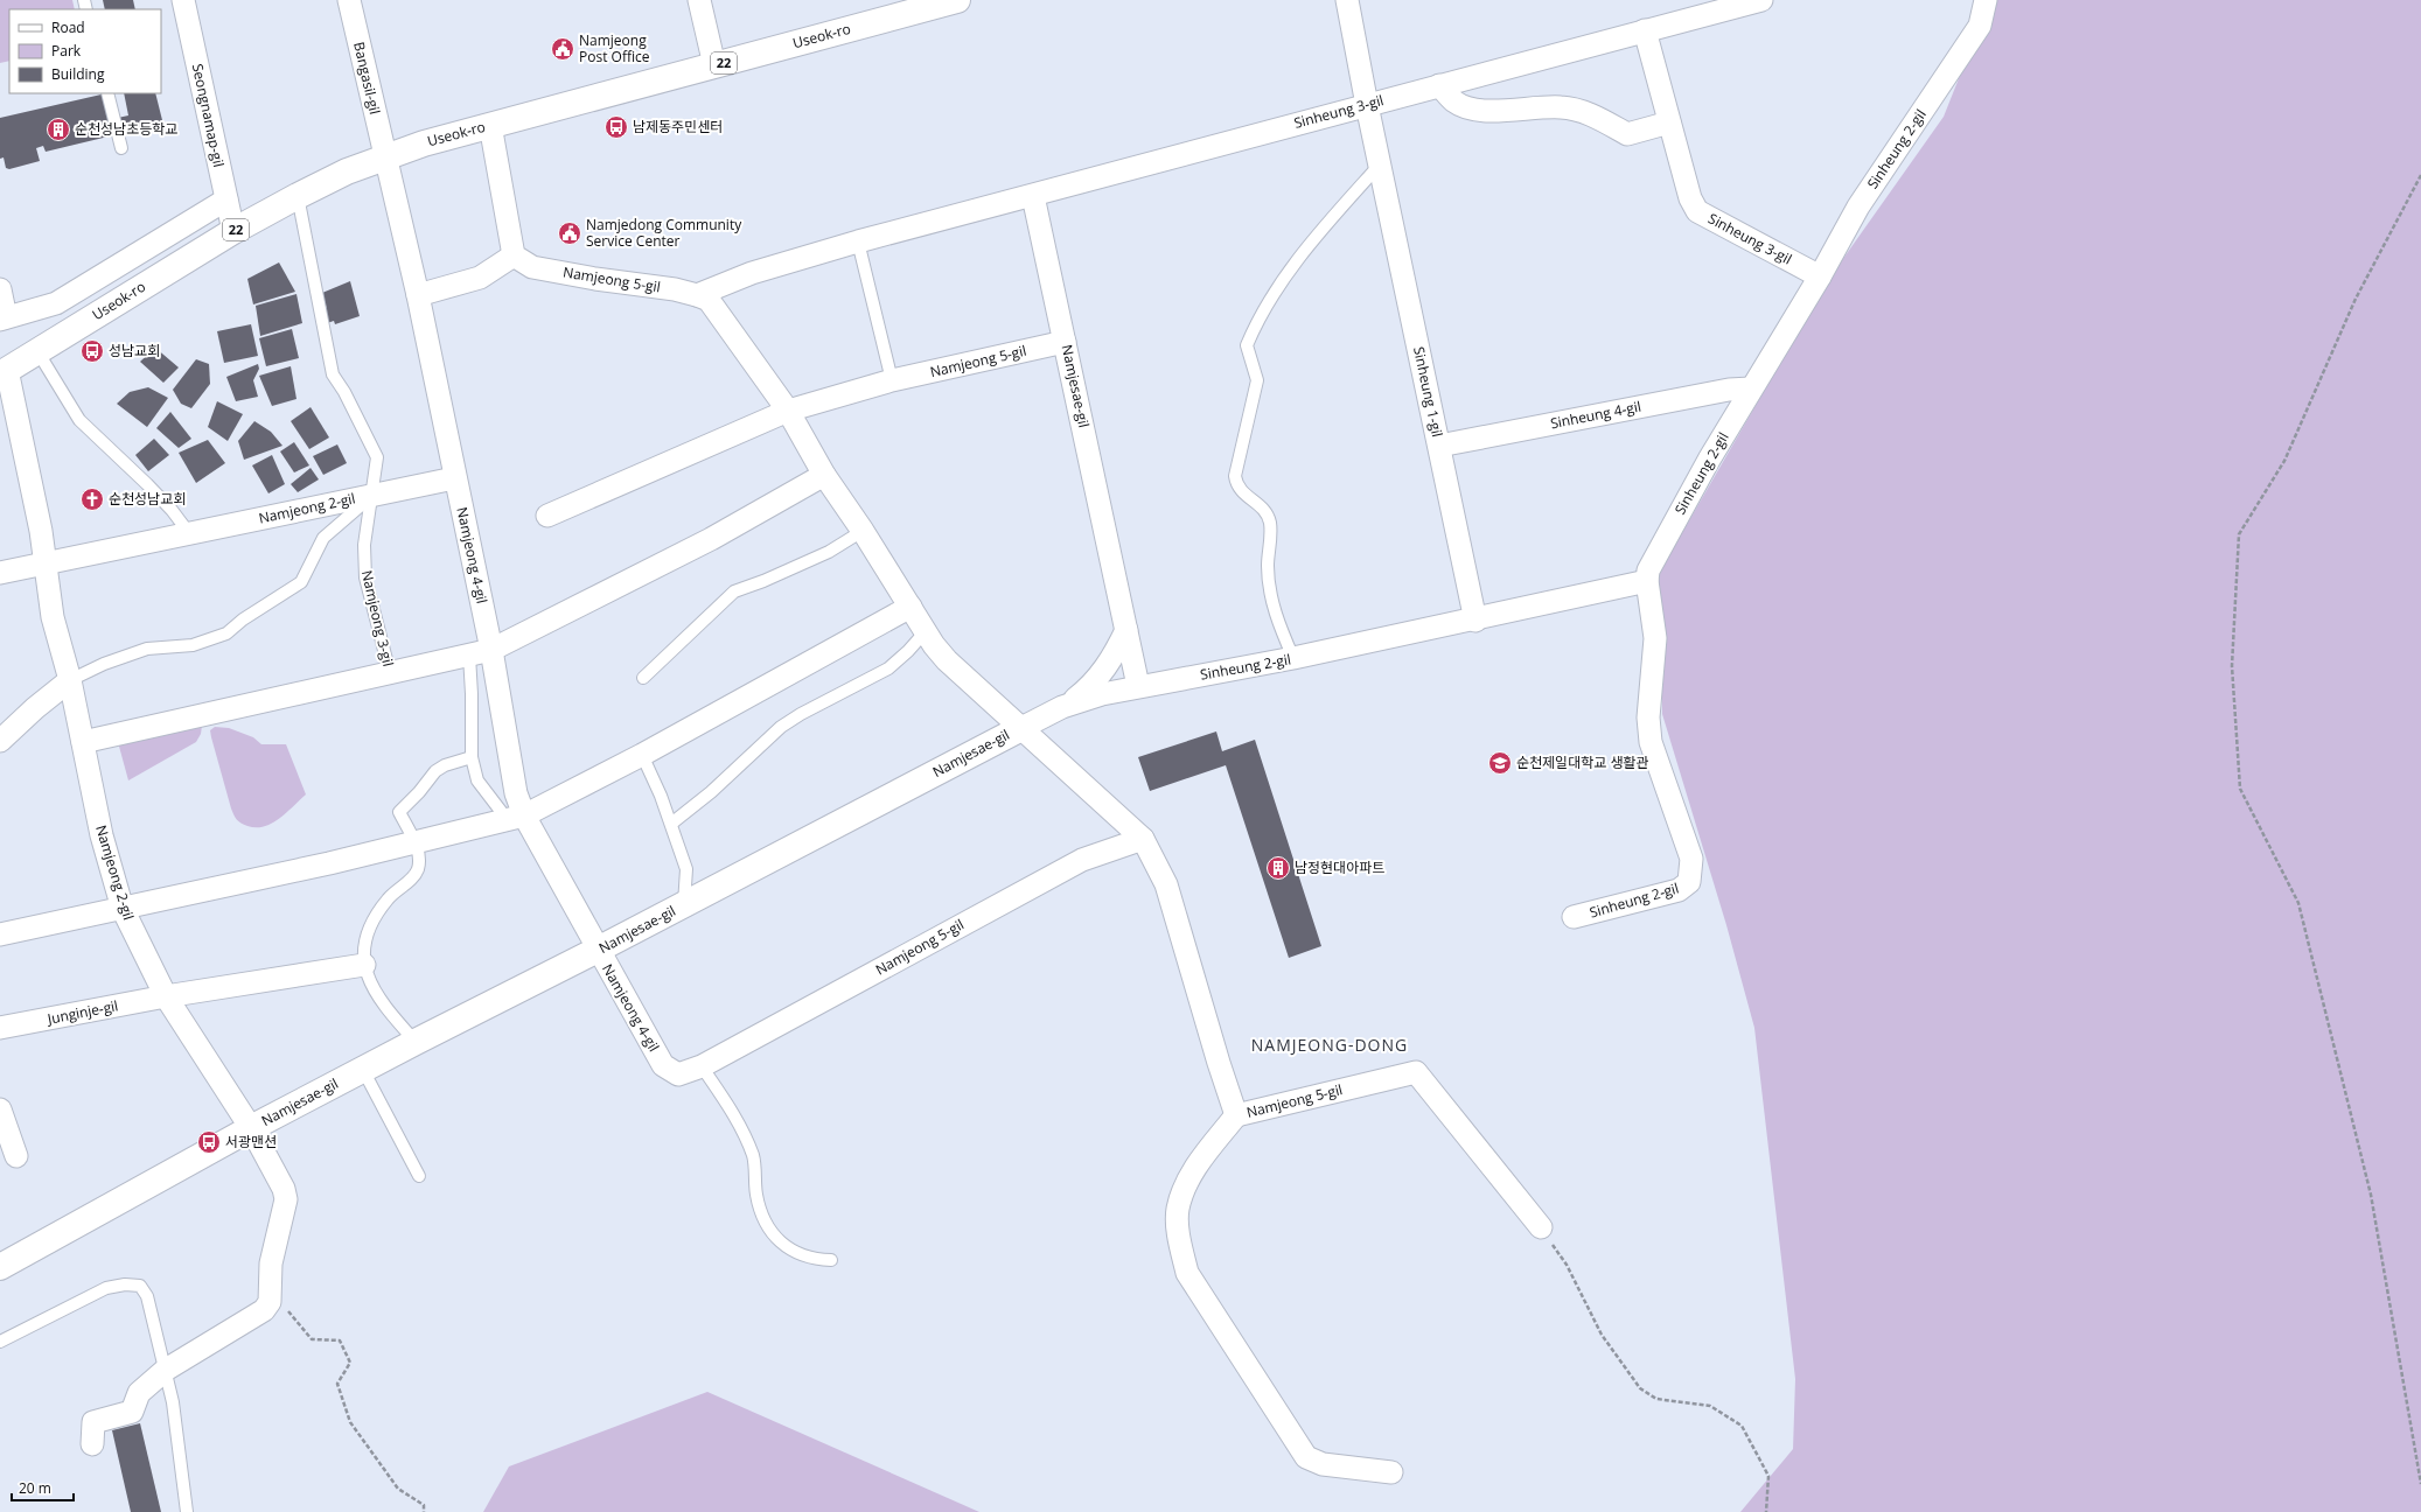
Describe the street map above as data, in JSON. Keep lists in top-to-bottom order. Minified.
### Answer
{"streets":{"street":["Useok-ro","22","Bangasil-gil","Sinheung 3-gil","Seongnamap-gil","Sinheung 2-gil","Namjeong 5-gil","Namjesae-gil","Sinheung 1-gil","Sinheung 4-gil","Namjeong 2-gil","Namjeong 4-gil","Namjeong 3-gil","Junginje-gil"]},"crossings":[["Useok-ro","Bangasil-gil"],["Useok-ro","Seongnamap-gil"],["Useok-ro","Namjeong 2-gil"],["Useok-ro","Namjeong 4-gil"],["Useok-ro","Namjeong 3-gil"],["Bangasil-gil","Namjeong 4-gil"],["Sinheung 3-gil","Sinheung 2-gil"],["Sinheung 3-gil","Namjesae-gil"],["Sinheung 3-gil","Sinheung 1-gil"],["Sinheung 2-gil","Namjeong 5-gil"],["Sinheung 2-gil","Namjesae-gil"],["Sinheung 2-gil","Sinheung 1-gil"],["Sinheung 2-gil","Sinheung 4-gil"],["Namjeong 5-gil","Namjesae-gil"],["Namjeong 5-gil","Namjeong 4-gil"],["Namjesae-gil","Namjeong 2-gil"],["Namjesae-gil","Namjeong 4-gil"],["Sinheung 1-gil","Sinheung 4-gil"],["Namjeong 2-gil","Namjeong 3-gil"],["Namjeong 2-gil","Junginje-gil"],["Namjeong 4-gil","Namjeong 3-gil"]],"districts":["NAMJEONG-DONG"],"places":{"public building":["Namjeong Post Office","Namjedong Community Service Center"],"bus stop":["남제동주민센터","성남교회","서광맨션"],"building":["순천성남초등학교","남정현대아파트"],"church":["순천성남교회"],"school or university":["순천제일대학교 생활관"]},"legend":["Road","Park","Building"],"scale_bar":"20 m"}
